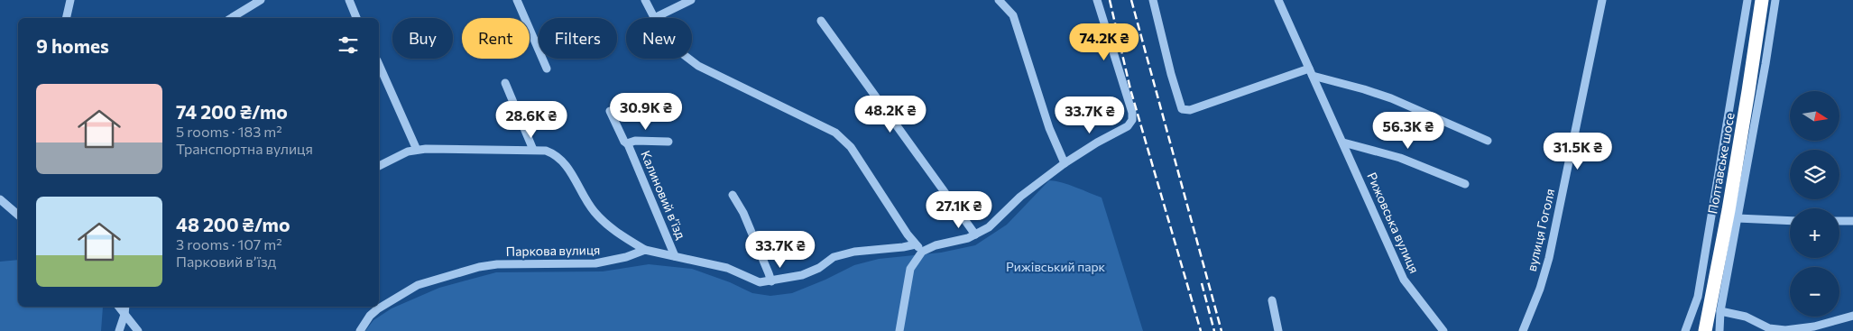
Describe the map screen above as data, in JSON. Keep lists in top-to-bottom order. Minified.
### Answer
{"streets":{"highway":["Полтавське шосе"],"street":["Калиновий в’їзд","Рижовська вулиця","вулиця Гоголя","Паркова вулиця"]},"parks":["Рижівський парк"],"north":"right","page":{"chip":["Buy","Rent","Filters","New"],"heading":"9 homes","price":["74.2K ₴","30.9K ₴","48.2K ₴","33.7K ₴","28.6K ₴","56.3K ₴","31.5K ₴","27.1K ₴","33.7K ₴"],"list":[{"name":"74 200 ₴/mo","note":"5 rooms · 183 m² · Транспортна вулиця"},{"name":"48 200 ₴/mo","note":"3 rooms · 107 m² · Парковий в’їзд"}],"map_buttons":["+","−"]}}
